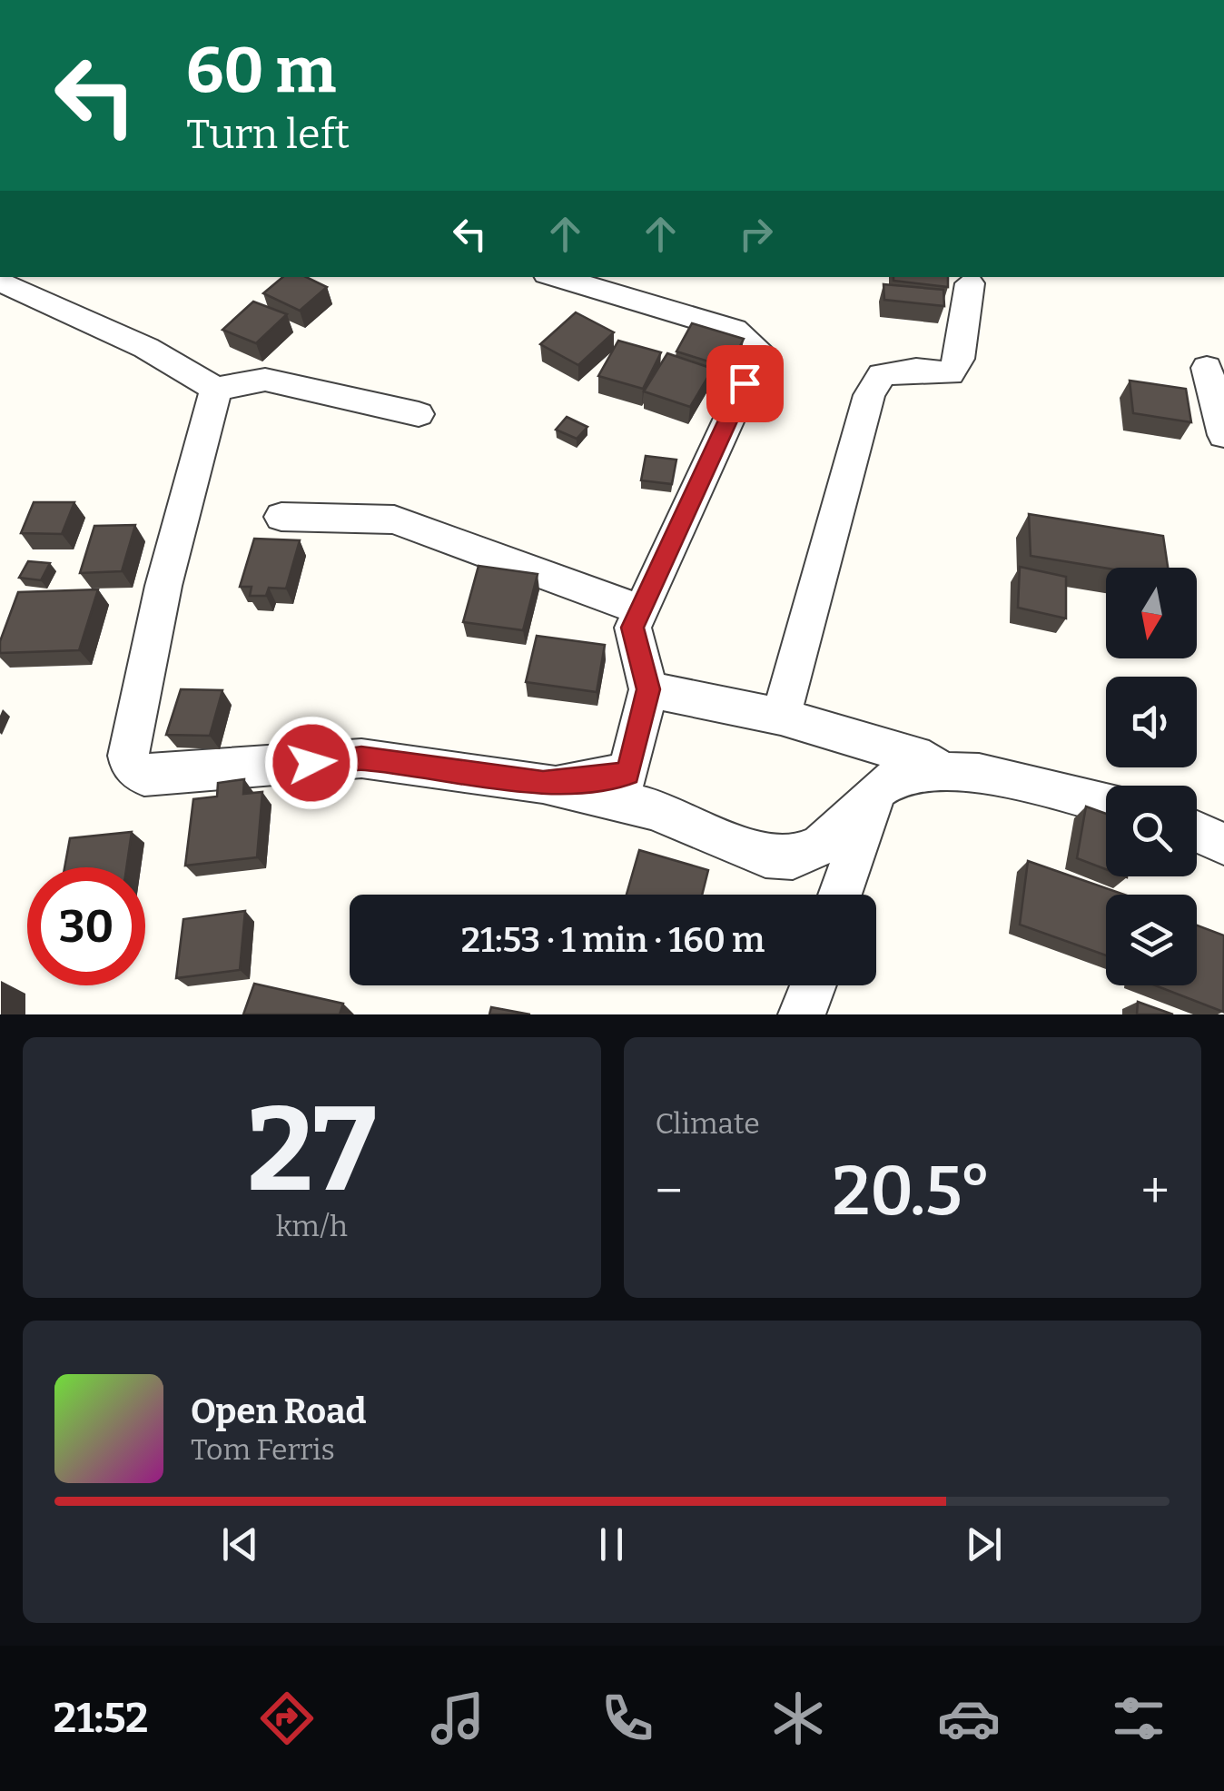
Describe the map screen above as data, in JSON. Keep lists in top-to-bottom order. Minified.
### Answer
{"north":"bottom","page":{"turn":["60 m","Turn left"],"limit":"30","trip":"21:53 · 1 min · 160 m","tile":[["27","km/h"],"Climate"],"heat":["−","20.5°","+"],"song":["Open Road","Tom Ferris"],"tabs":"21:52"}}
